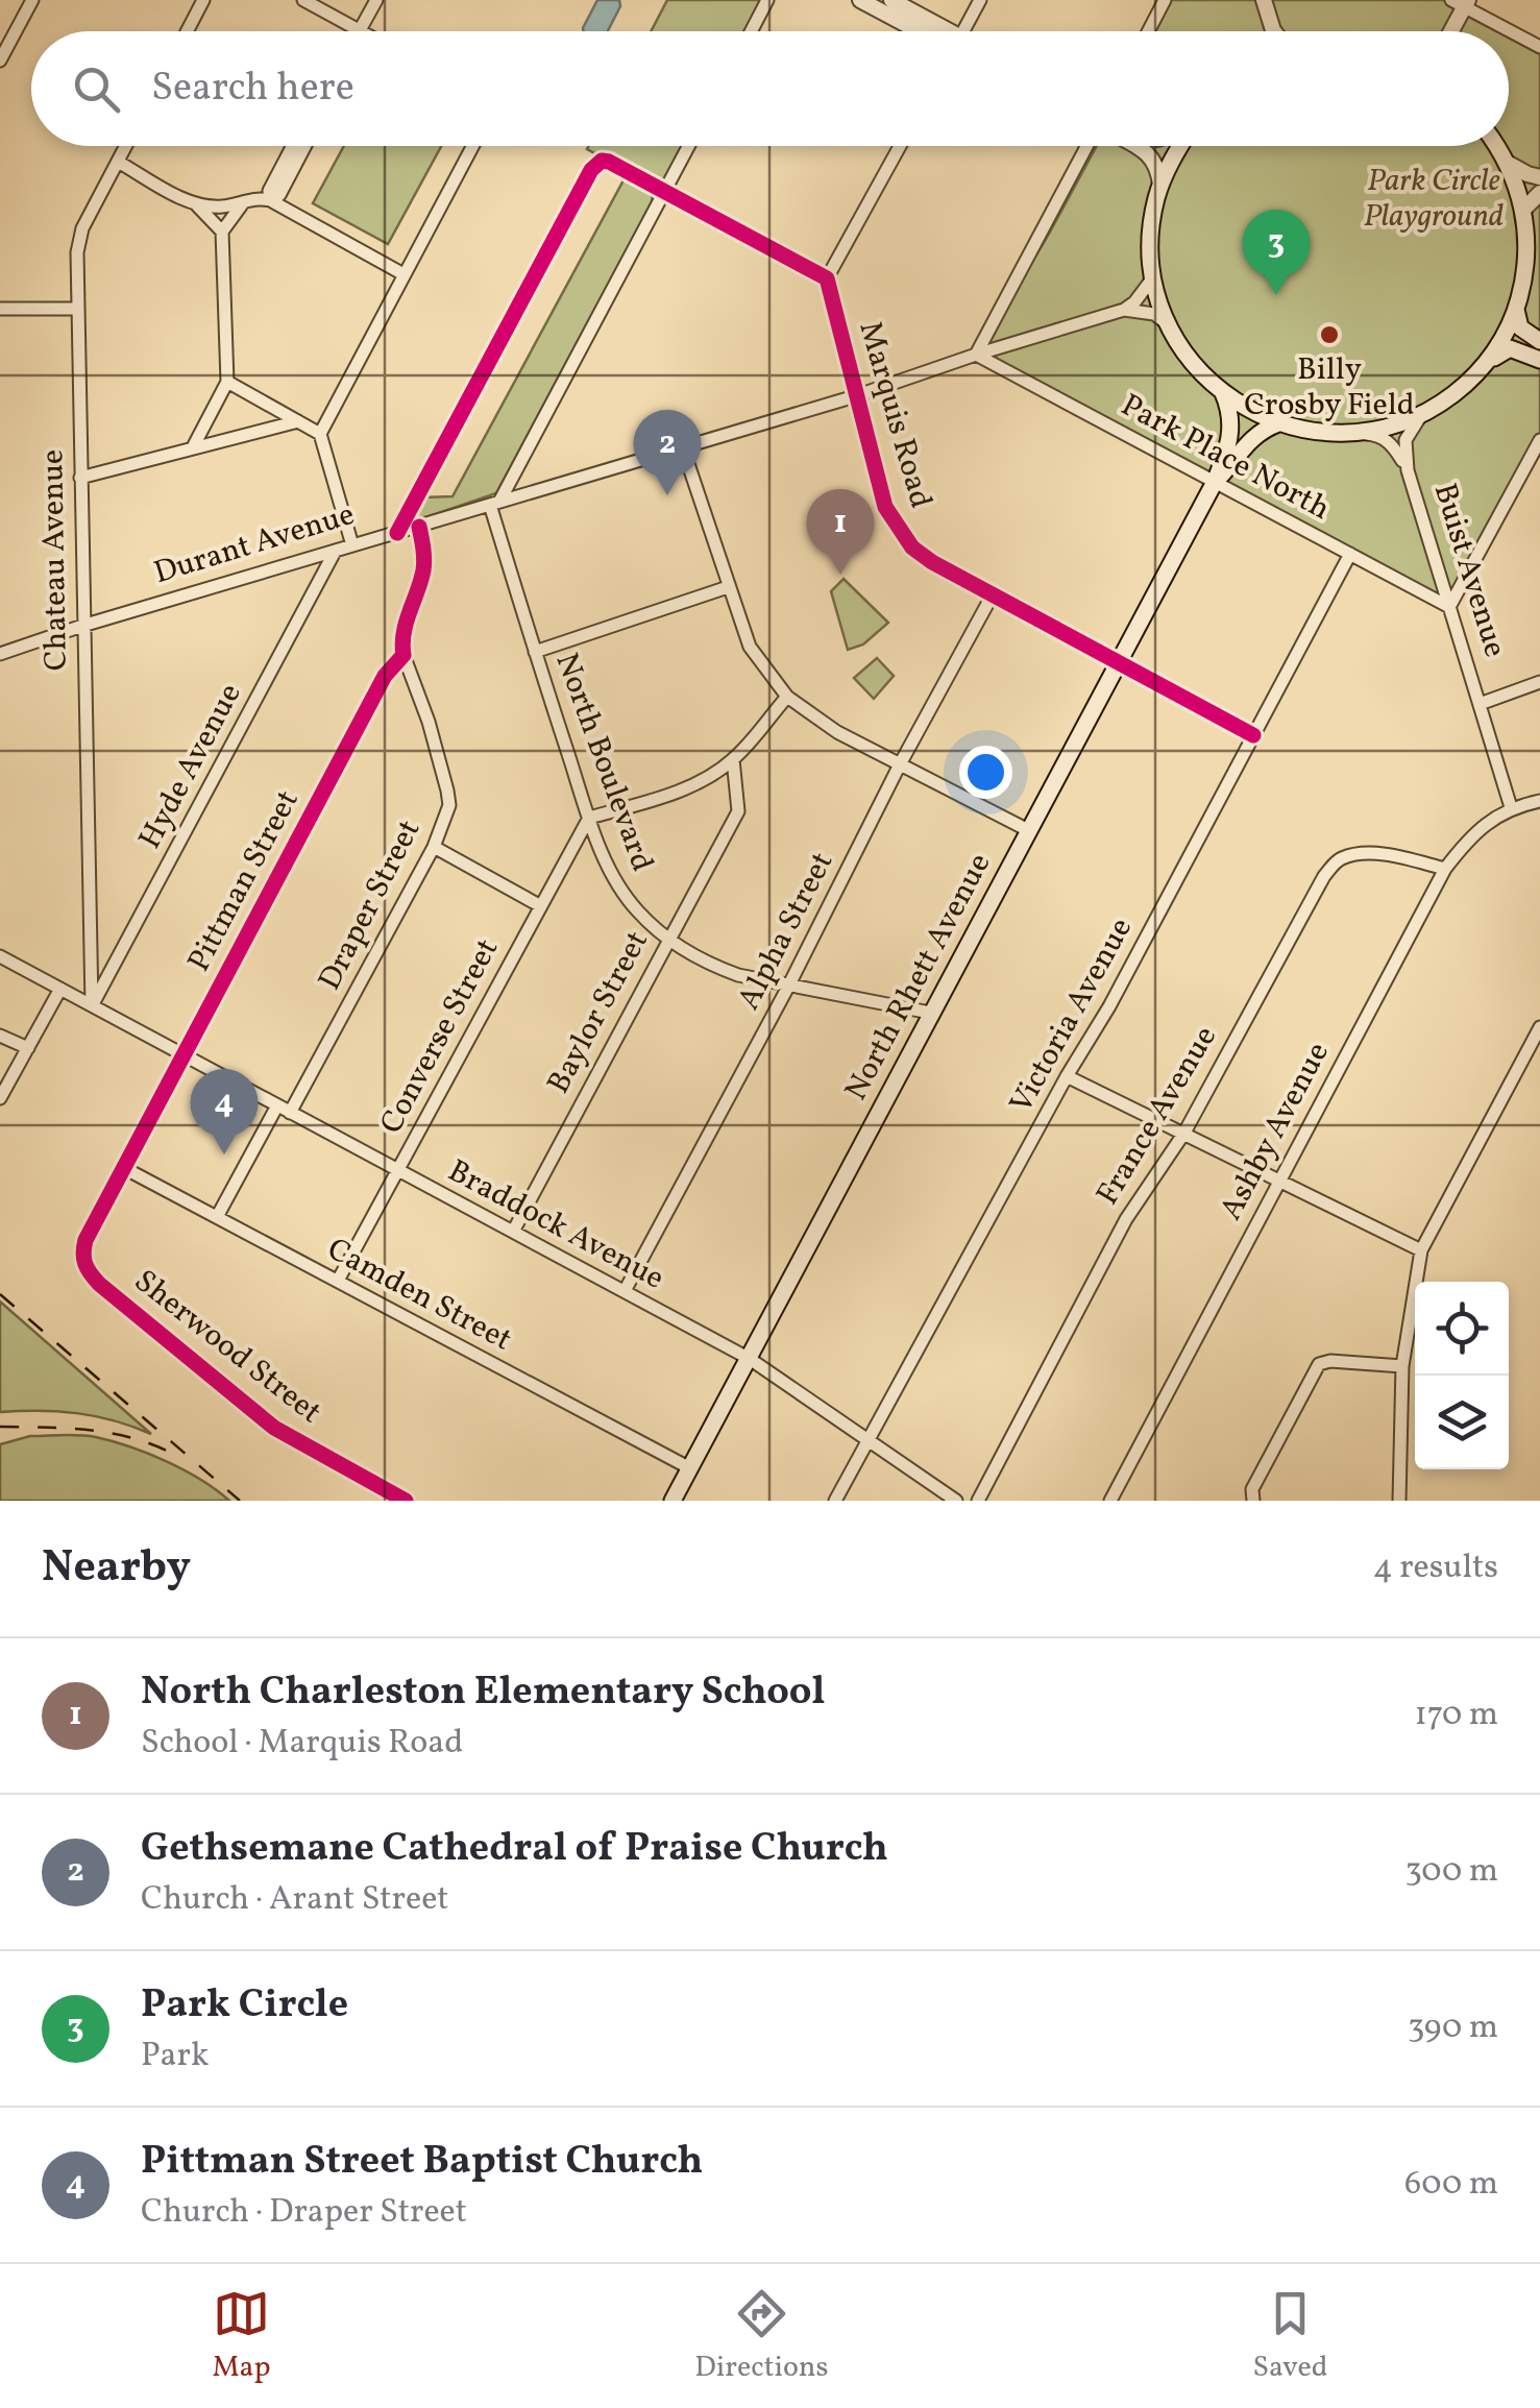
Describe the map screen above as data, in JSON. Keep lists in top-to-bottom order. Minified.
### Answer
{"streets":{"main road":["North Rhett Avenue"],"street":["Marquis Road","Park Place North","Durant Avenue","Chateau Avenue","Buist Avenue","North Boulevard","Hyde Avenue","Pittman Street","Draper Street","Alpha Street","Baylor Street","Victoria Avenue","Converse Street","France Avenue","Ashby Avenue","Braddock Avenue","Camden Street","Sherwood Street"]},"crossings":[["Marquis Road","Durant Avenue"],["Marquis Road","Alpha Street"],["Marquis Road","North Rhett Avenue"],["Marquis Road","Victoria Avenue"],["Park Place North","Durant Avenue"],["Park Place North","Buist Avenue"],["Park Place North","North Rhett Avenue"],["Park Place North","Victoria Avenue"],["Durant Avenue","Chateau Avenue"],["Durant Avenue","North Boulevard"],["Durant Avenue","Hyde Avenue"],["Durant Avenue","Pittman Street"],["Chateau Avenue","Hyde Avenue"],["Chateau Avenue","Braddock Avenue"],["Buist Avenue","Ashby Avenue"],["North Boulevard","Alpha Street"],["North Boulevard","North Rhett Avenue"],["North Boulevard","Baylor Street"],["North Boulevard","Converse Street"],["Hyde Avenue","Braddock Avenue"],["Pittman Street","Draper Street"],["Pittman Street","Braddock Avenue"],["Pittman Street","Camden Street"],["Pittman Street","Sherwood Street"],["Draper Street","Braddock Avenue"],["Alpha Street","Braddock Avenue"],["North Rhett Avenue","Braddock Avenue"],["North Rhett Avenue","Camden Street"],["Baylor Street","Braddock Avenue"],["Victoria Avenue","Braddock Avenue"],["Converse Street","Braddock Avenue"],["Converse Street","Camden Street"],["France Avenue","Ashby Avenue"]],"parks":["Park Circle Playground"],"places":["Billy Crosby Field"],"page":{"search":"Search here","pins":["3","2","1","4"],"heading":["Nearby","4 results"],"list":[{"mark":"1","name":"North Charleston Elementary School","note":"School · Marquis Road","value":"170 m"},{"mark":"2","name":"Gethsemane Cathedral of Praise Church","note":"Church · Arant Street","value":"300 m"},{"mark":"3","name":"Park Circle","note":"Park","value":"390 m"},{"mark":"4","name":"Pittman Street Baptist Church","note":"Church · Draper Street","value":"600 m"}],"nav":["Map","Directions","Saved"]}}
